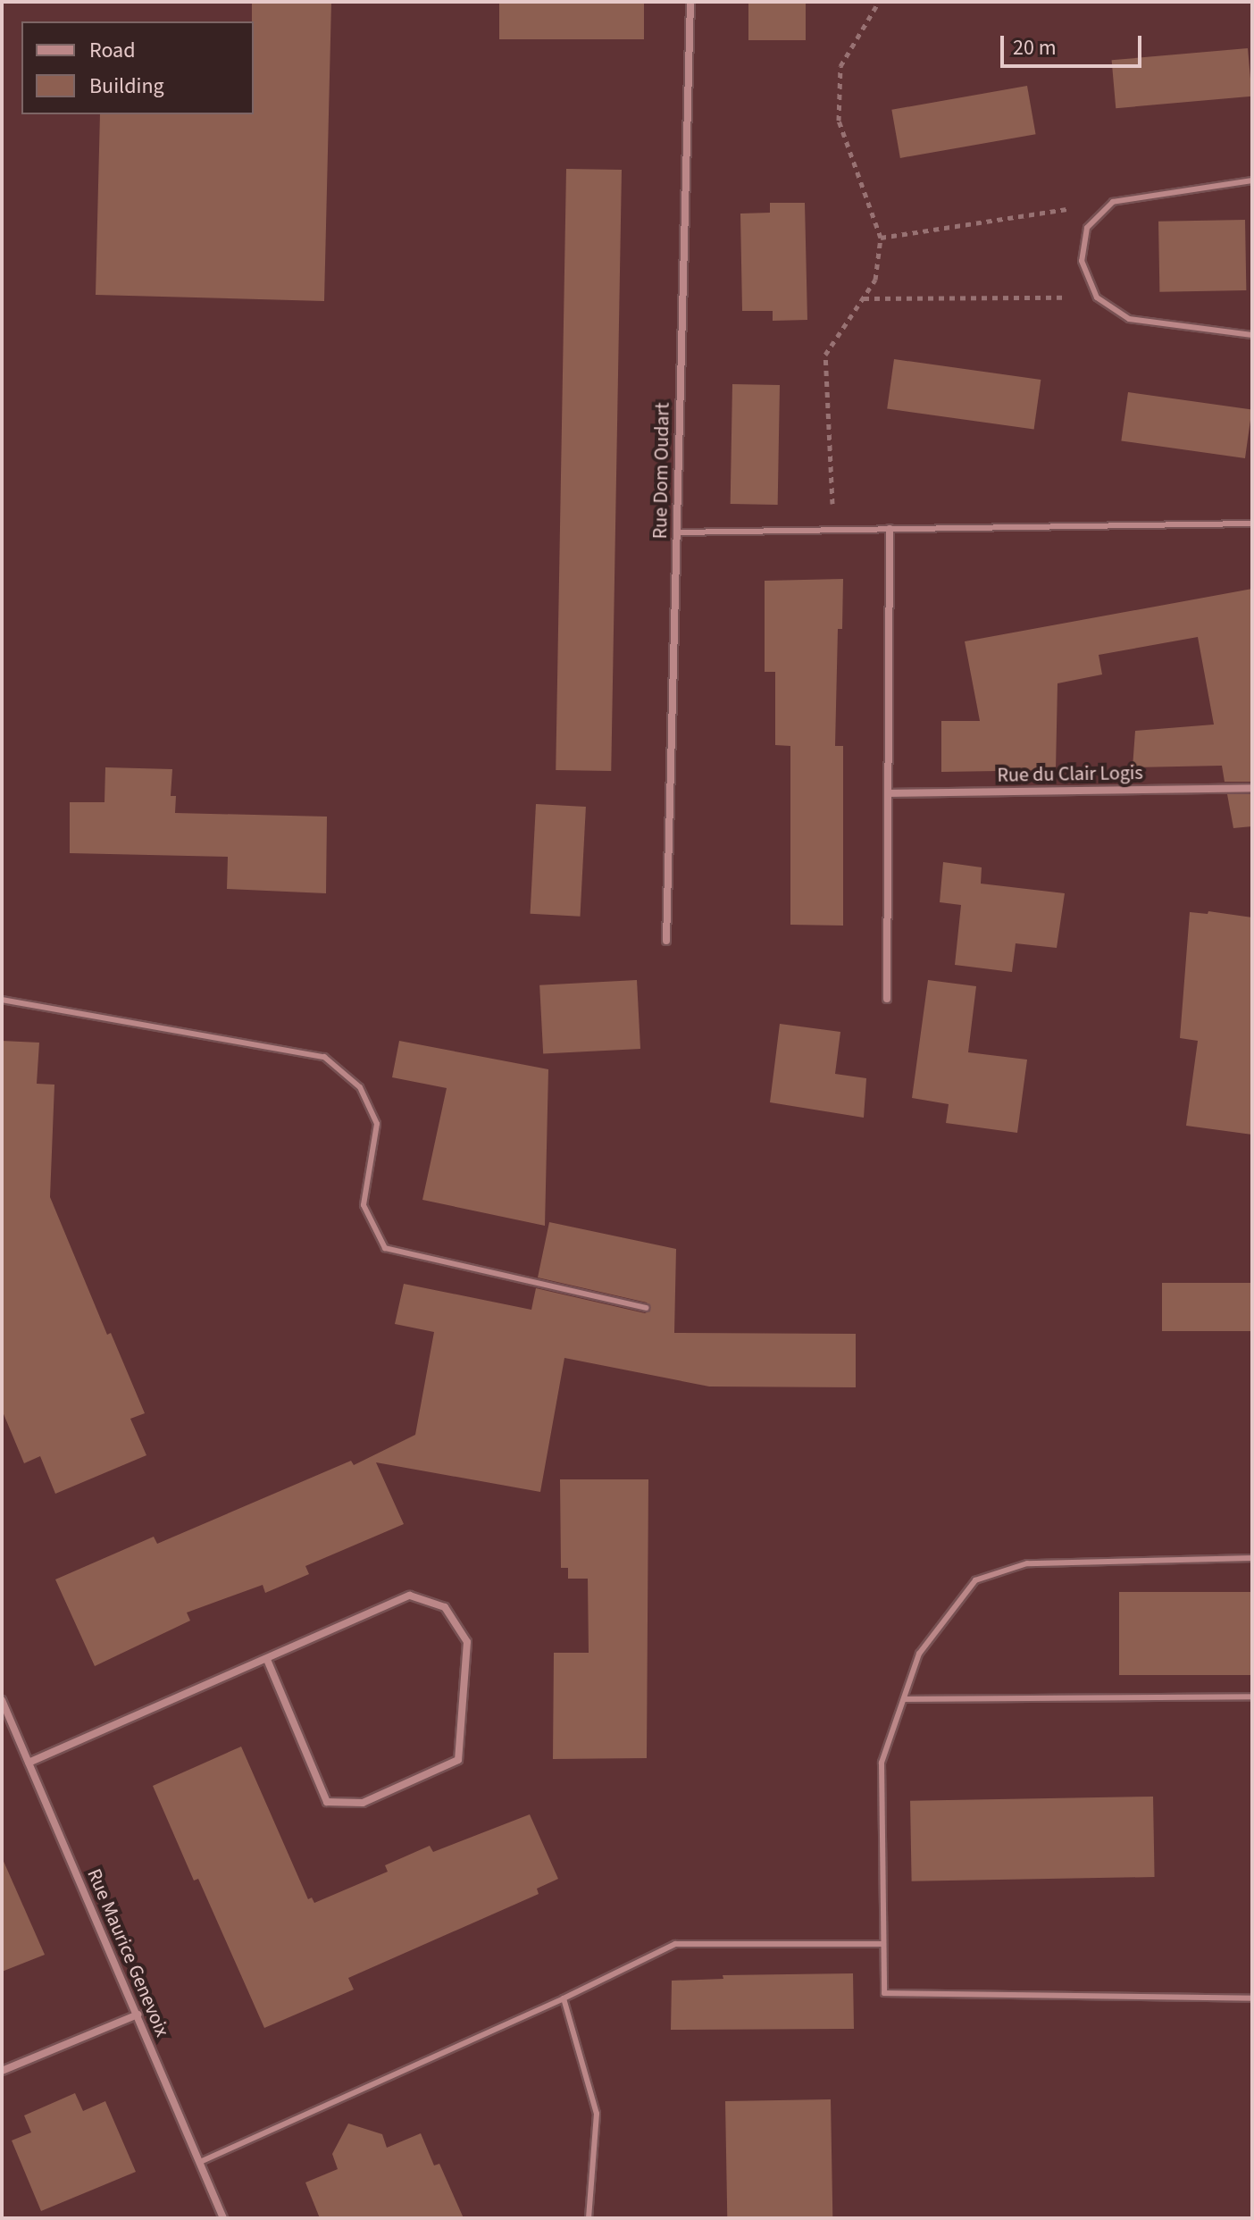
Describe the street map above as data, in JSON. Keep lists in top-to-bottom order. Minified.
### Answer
{"streets":{"street":["Rue Dom Oudart","Rue du Clair Logis","Rue Maurice Genevoix"]},"legend":["Road","Building"],"scale_bar":"20 m"}
